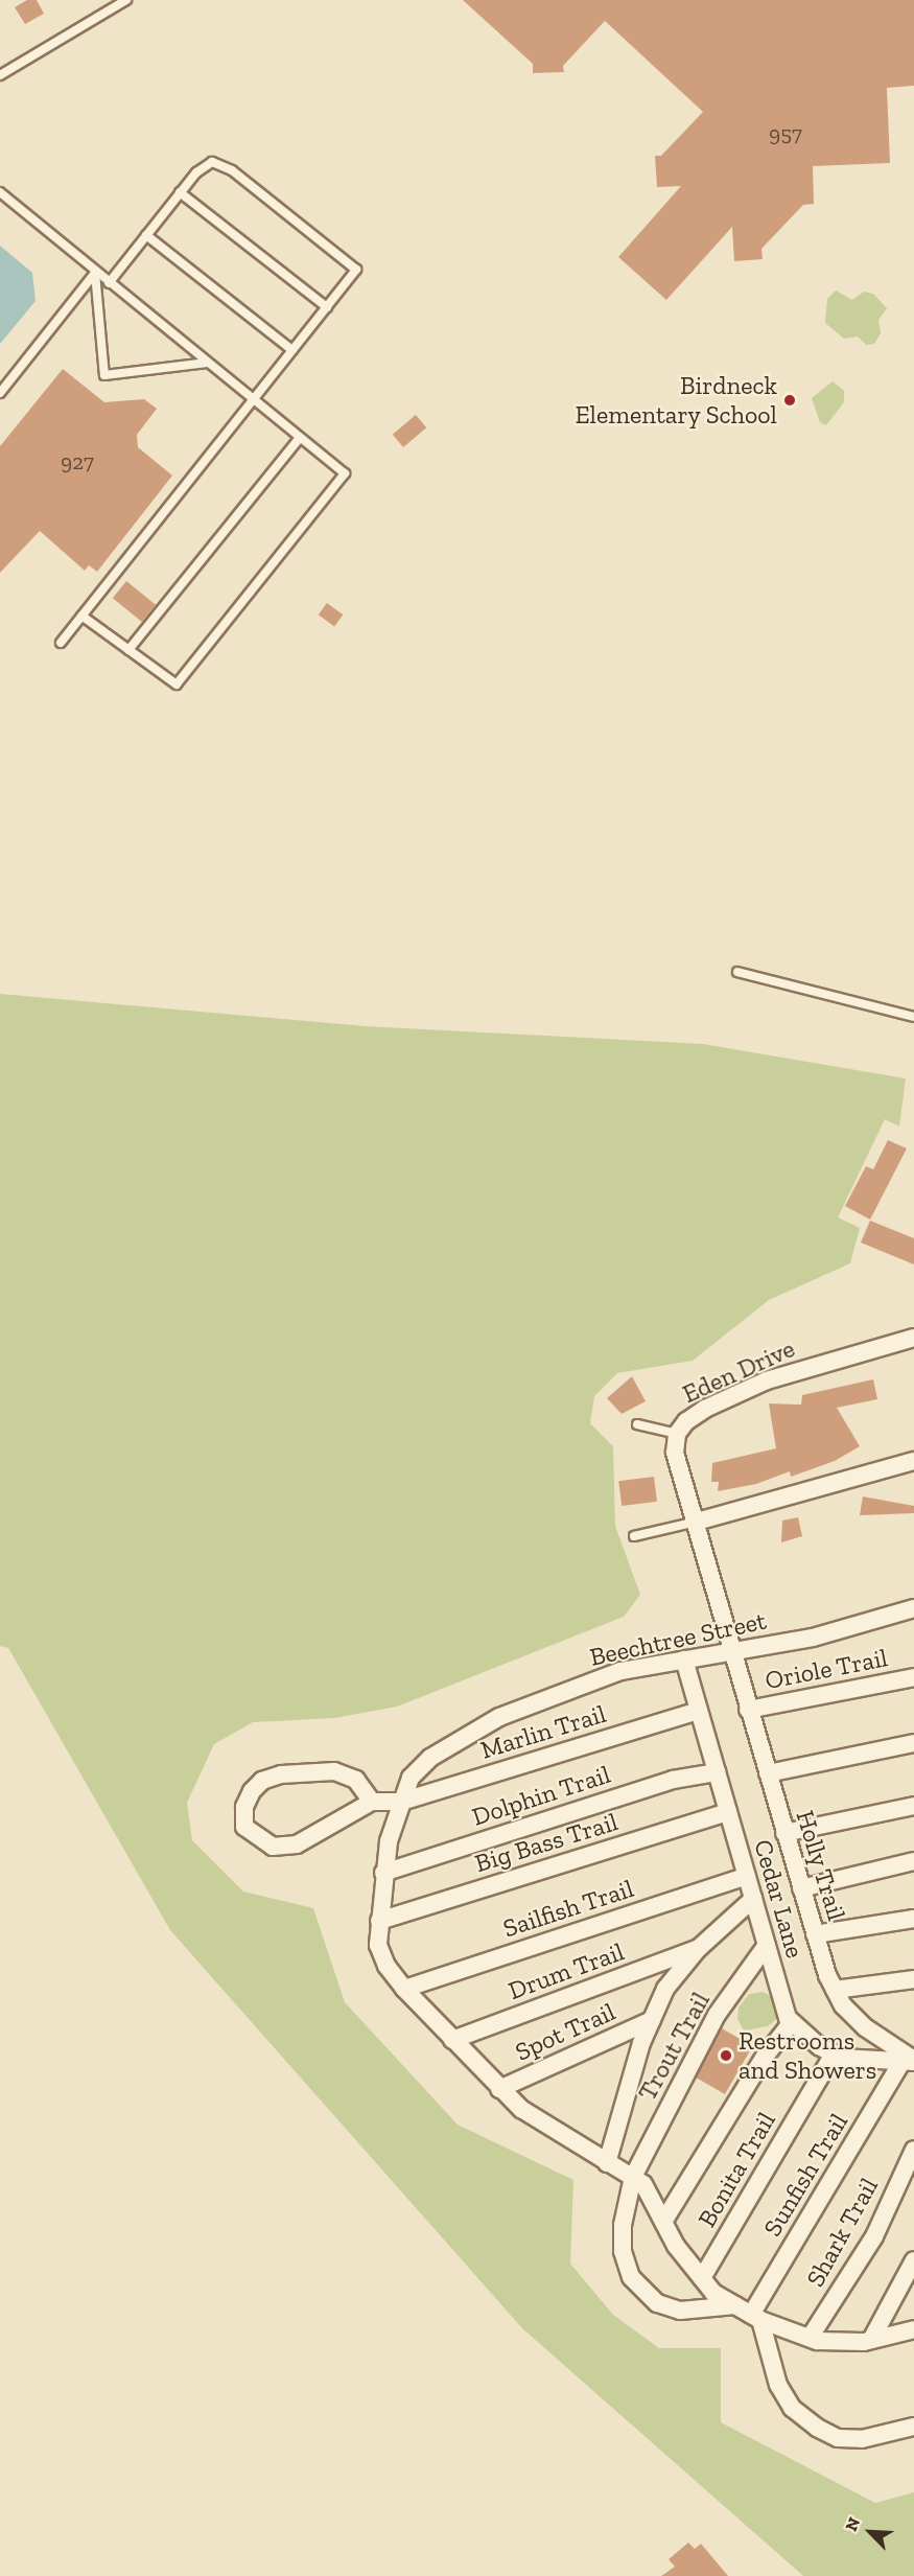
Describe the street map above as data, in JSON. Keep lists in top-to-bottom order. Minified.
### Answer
{"streets":{"street":["Eden Drive","Beechtree Street","Oriole Trail","Marlin Trail","Dolphin Trail","Big Bass Trail","Holly Trail","Cedar Lane","Sailfish Trail","Drum Trail","Spot Trail","Trout Trail","Bonita Trail","Sunfish Trail","Shark Trail"]},"crossings":[["Eden Drive","Beechtree Street"],["Eden Drive","Holly Trail"],["Beechtree Street","Marlin Trail"],["Beechtree Street","Dolphin Trail"],["Beechtree Street","Big Bass Trail"],["Beechtree Street","Holly Trail"],["Beechtree Street","Cedar Lane"],["Beechtree Street","Sailfish Trail"],["Beechtree Street","Drum Trail"],["Beechtree Street","Spot Trail"],["Beechtree Street","Trout Trail"],["Beechtree Street","Bonita Trail"],["Beechtree Street","Sunfish Trail"],["Beechtree Street","Shark Trail"],["Oriole Trail","Holly Trail"],["Marlin Trail","Cedar Lane"],["Dolphin Trail","Cedar Lane"],["Big Bass Trail","Cedar Lane"],["Holly Trail","Cedar Lane"],["Holly Trail","Sunfish Trail"],["Cedar Lane","Sailfish Trail"],["Cedar Lane","Trout Trail"],["Cedar Lane","Bonita Trail"],["Cedar Lane","Sunfish Trail"]],"places":["Birdneck Elementary School","Restrooms and Showers"],"house_numbers":["957","927"],"north":"top left"}
